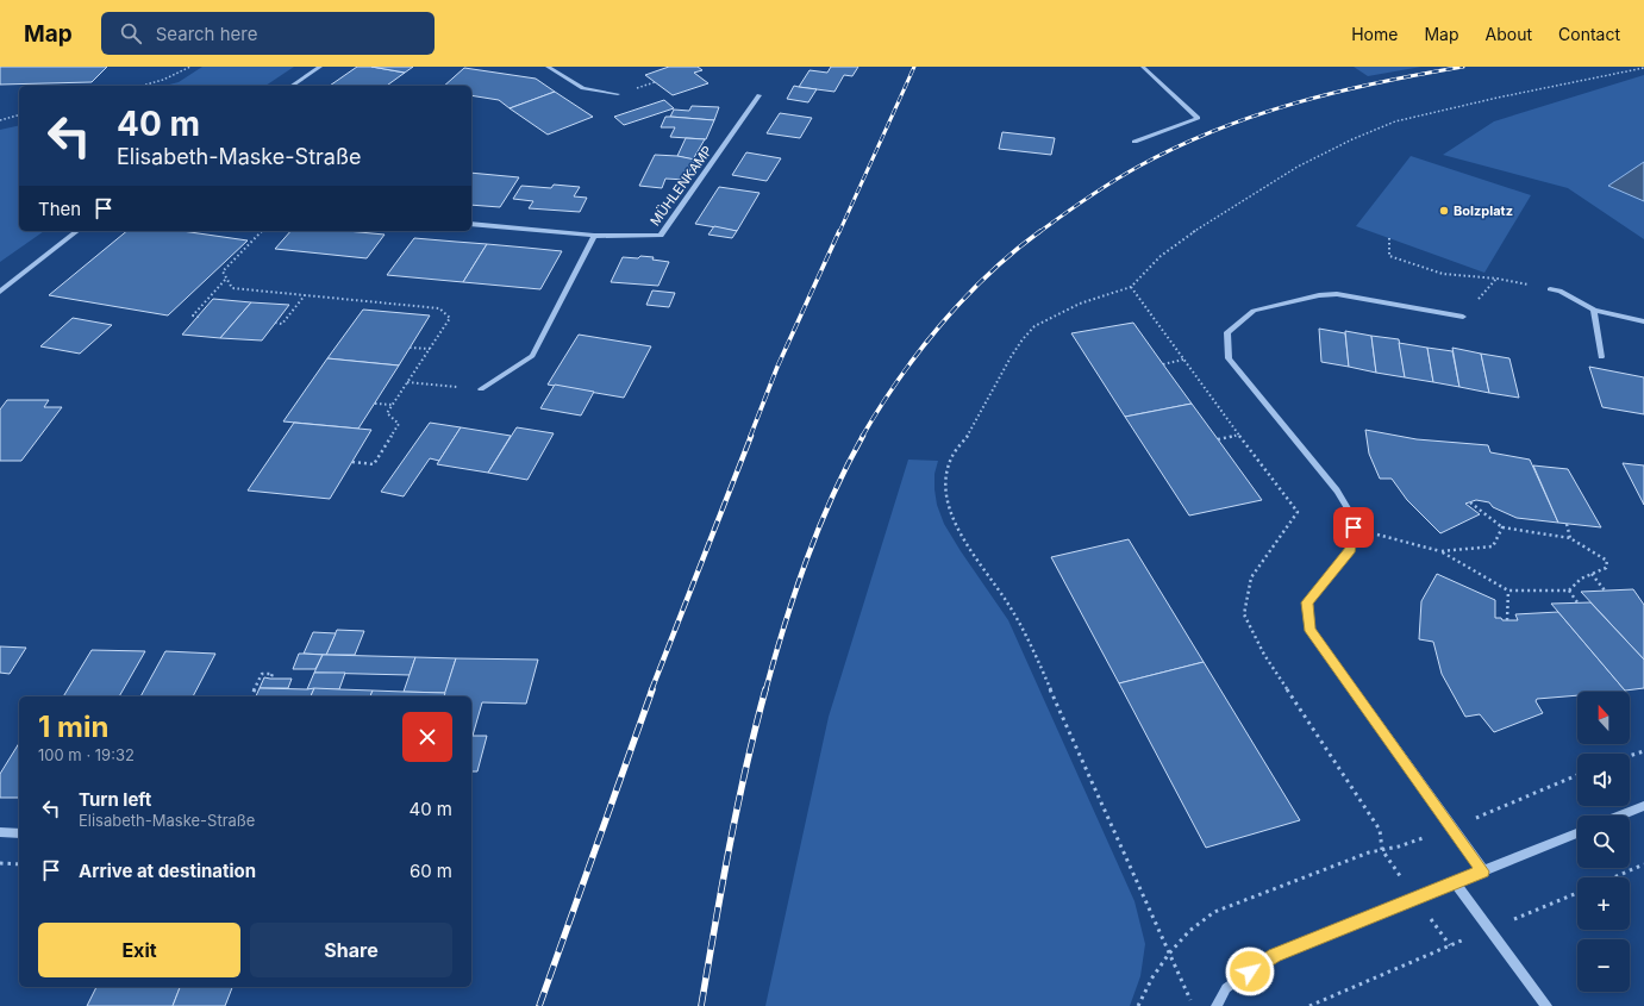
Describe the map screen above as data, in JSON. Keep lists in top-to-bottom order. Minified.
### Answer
{"streets":{"street":["MÜHLENKAMP"]},"places":["Bolzplatz"],"north":"top","page":{"header":"Map","search":"Search here","nav":["Home","Map","About","Contact"],"turn":["40 m","Elisabeth-Maske-Straße"],"then":"Then","map_buttons":["+","−"],"heading":["1 min","100 m · 19:32"],"list":[{"name":"Turn left","note":"Elisabeth-Maske-Straße","value":"40 m"},{"name":"Arrive at destination","value":"60 m"}],"buttons":["Exit","Share"]}}
